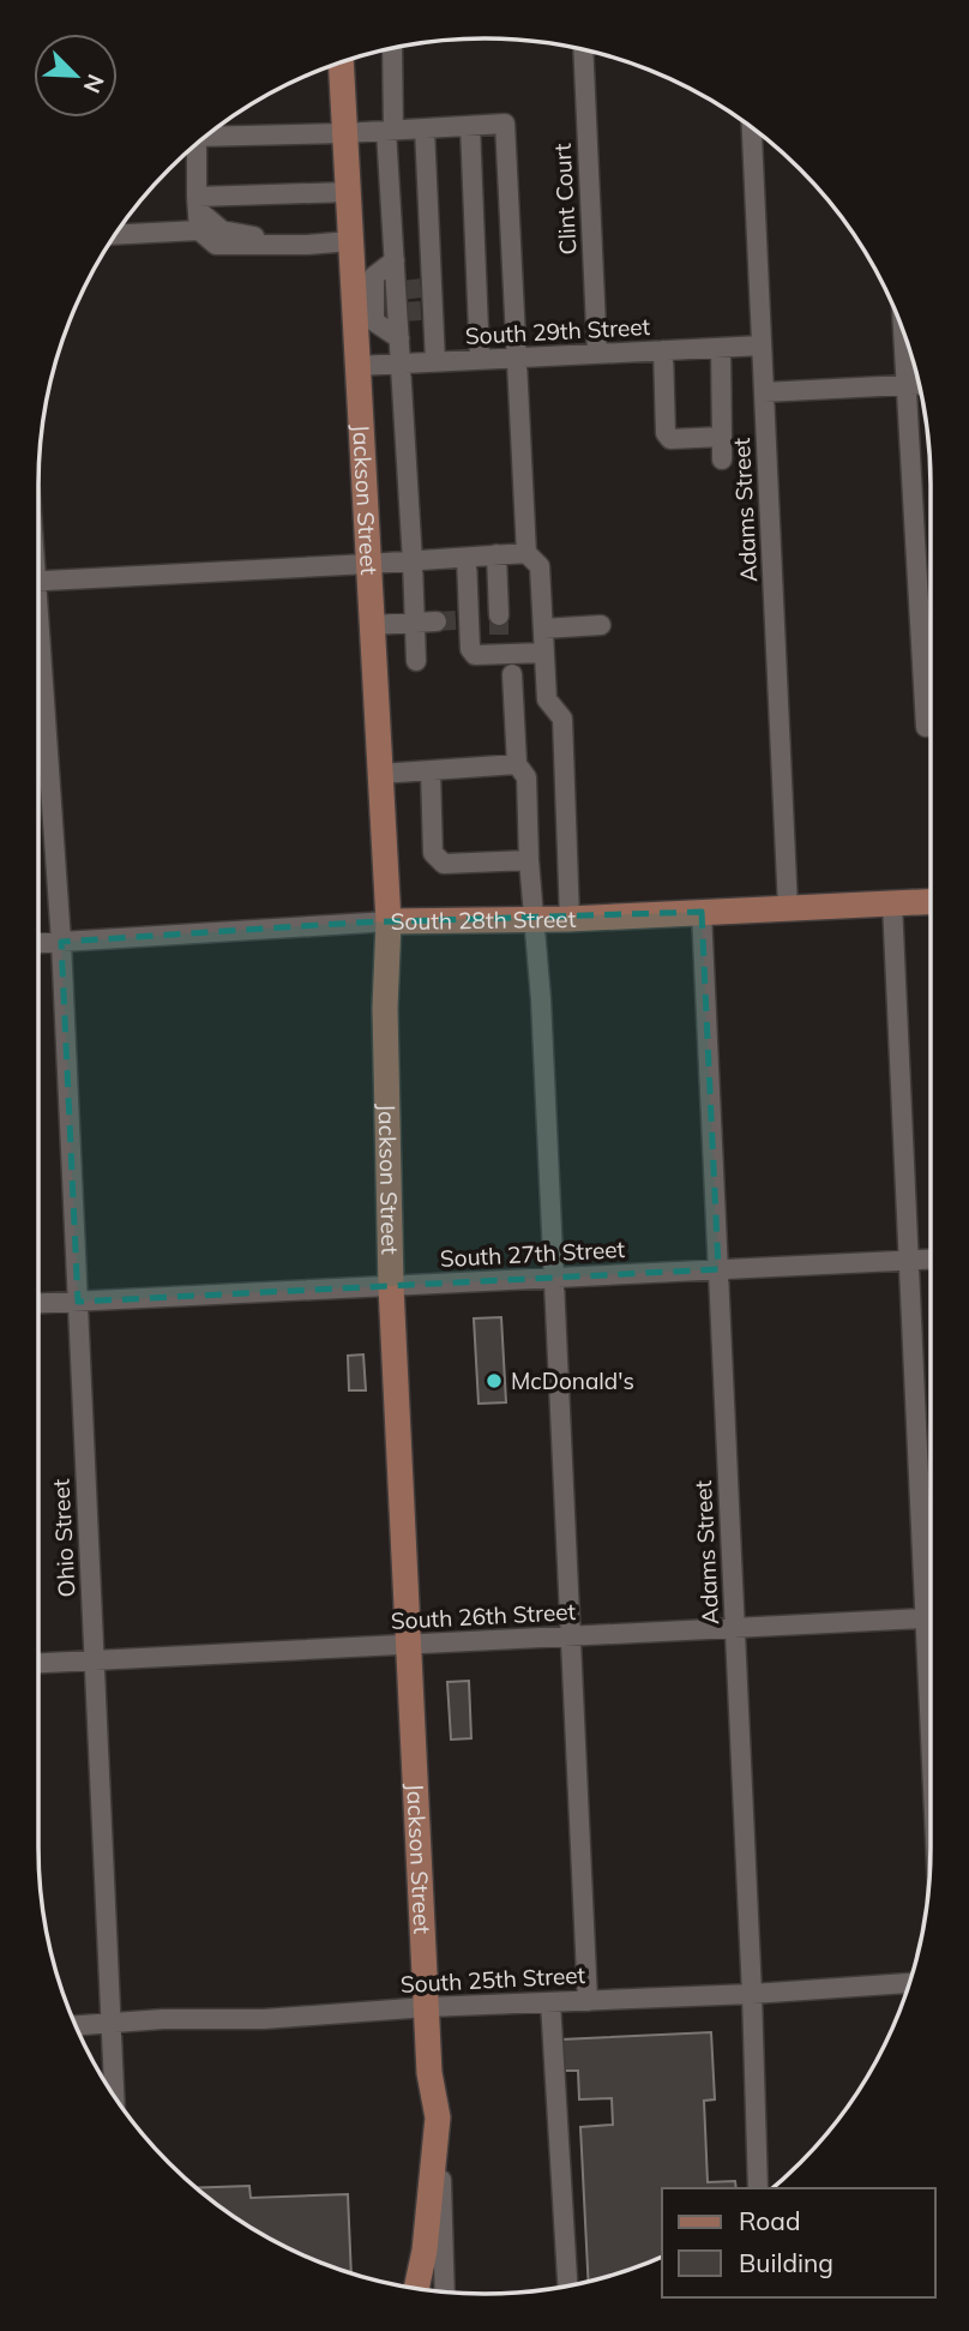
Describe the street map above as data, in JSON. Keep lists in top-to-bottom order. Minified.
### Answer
{"streets":{"main road":["Jackson Street","South 28th Street"],"street":["Clint Court","South 29th Street","Adams Street","South 27th Street","Ohio Street","South 26th Street","South 25th Street"]},"crossings":[["Clint Court","South 29th Street"],["South 29th Street","Jackson Street"],["South 29th Street","Adams Street"],["Jackson Street","South 28th Street"],["Jackson Street","South 27th Street"],["Jackson Street","South 26th Street"],["Jackson Street","South 25th Street"],["Adams Street","South 28th Street"],["Adams Street","South 27th Street"],["Adams Street","South 26th Street"],["Adams Street","South 25th Street"],["South 28th Street","Ohio Street"],["South 27th Street","Ohio Street"],["Ohio Street","South 26th Street"],["Ohio Street","South 25th Street"]],"places":["McDonald's"],"legend":["Road","Building"],"north":"bottom right"}
